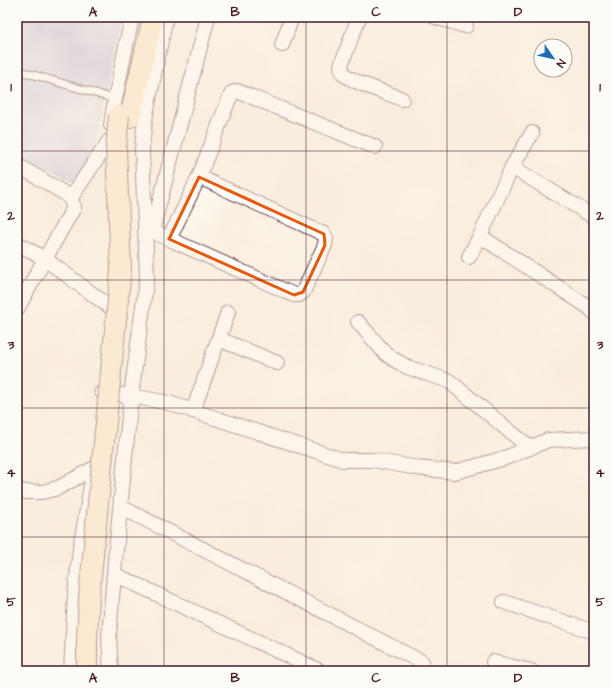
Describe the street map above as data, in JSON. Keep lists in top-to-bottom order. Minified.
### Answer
{"north":"bottom right","grid":{"columns":["A","B","C","D"],"rows":["1","2","3","4","5"]}}
